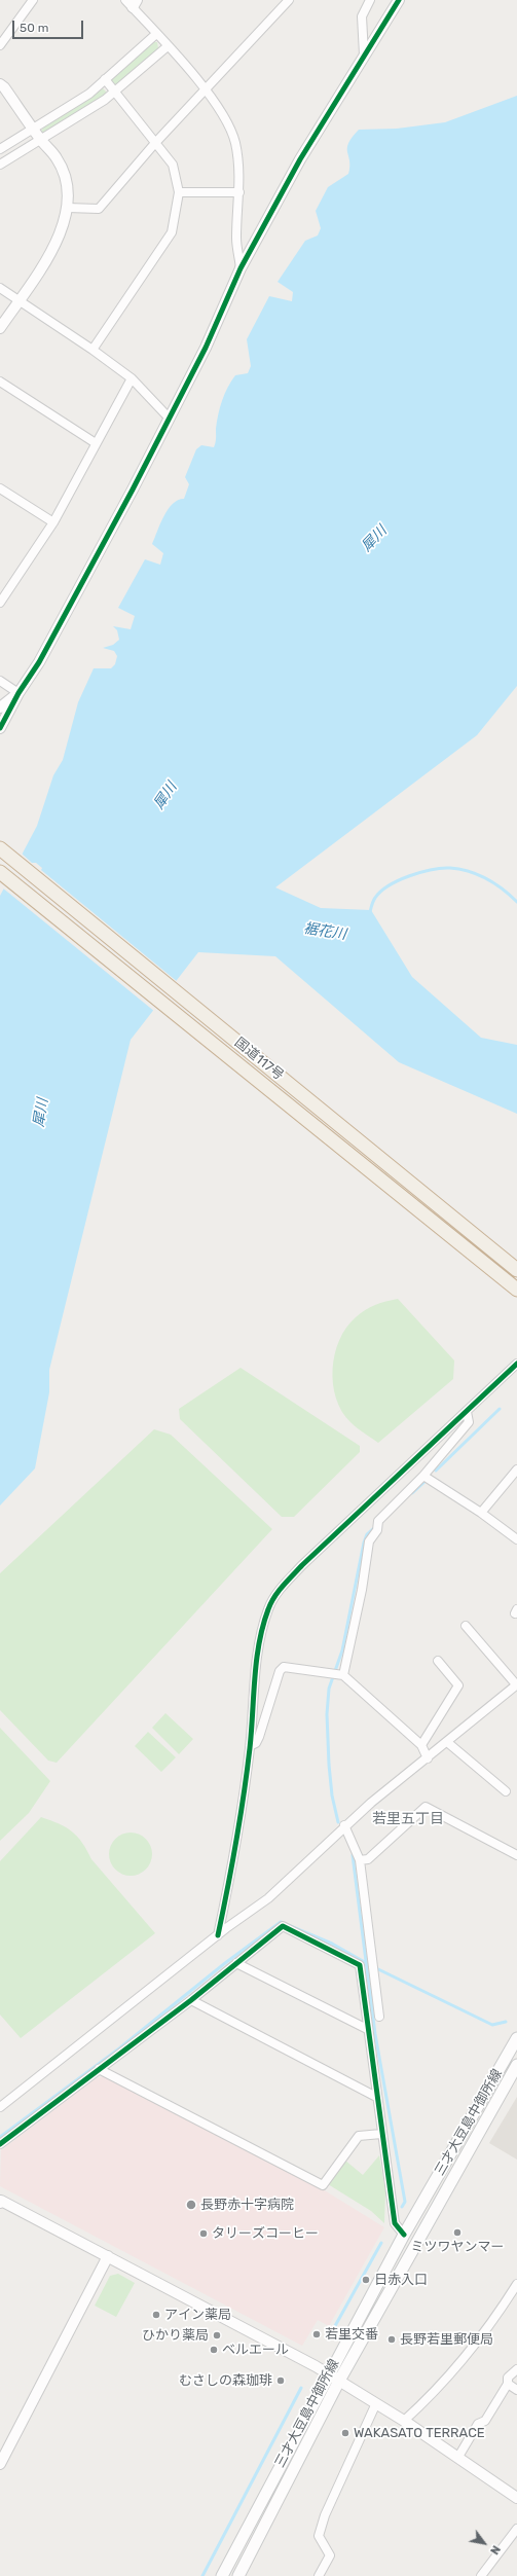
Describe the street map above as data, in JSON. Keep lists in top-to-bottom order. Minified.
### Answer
{"streets":{"highway":["国道117号"],"main road":["三才大豆島中御所線"]},"districts":["若里五丁目"],"water":["犀川","裾花川"],"places":["長野赤十字病院","ミツワヤンマー","タリーズコーヒー","日赤入口","アイン薬局","若里交番","ひかり薬局","長野若里郵便局","ベルエール","むさしの森珈琲","WAKASATO TERRACE"],"scale_bar":"50 m","north":"bottom right"}
